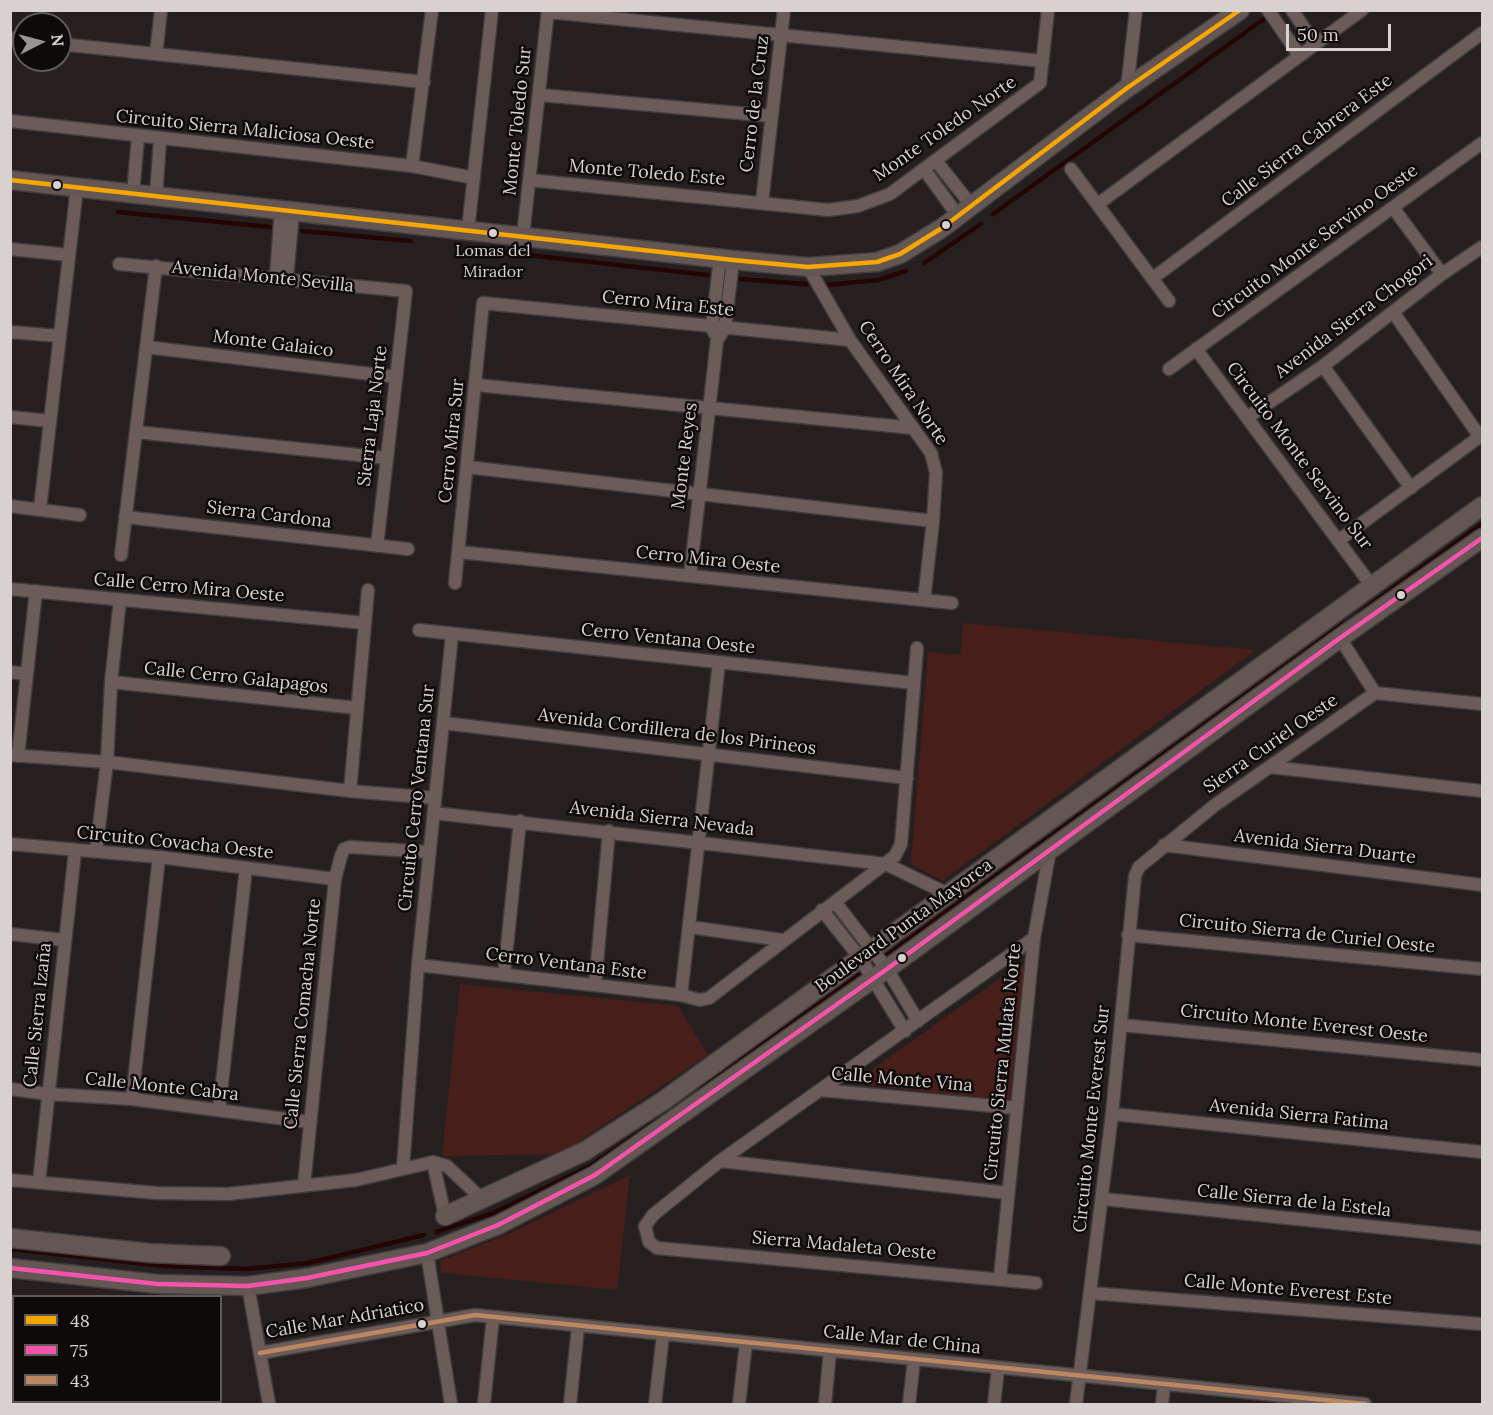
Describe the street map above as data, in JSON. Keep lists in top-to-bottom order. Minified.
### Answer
{"streets":{"street":["Cerro de la Cruz","Monte Toledo Sur","Monte Toledo Norte","Circuito Sierra Maliciosa Oeste","Calle Sierra Cabrera Este","Monte Toledo Este","Circuito Monte Servino Oeste","Avenida Monte Sevilla","Cerro Mira Este","Avenida Sierra Chogori","Monte Galaico","Cerro Mira Norte","Sierra Laja Norte","Cerro Mira Sur","Monte Reyes","Circuito Monte Servino Sur","Sierra Cardona","Cerro Mira Oeste","Calle Cerro Mira Oeste","Cerro Ventana Oeste","Calle Cerro Galapagos","Avenida Cordillera de los Pirineos","Sierra Curiel Oeste","Circuito Cerro Ventana Sur","Avenida Sierra Nevada","Circuito Covacha Oeste","Avenida Sierra Duarte","Boulevard Punta Mayorca","Circuito Sierra de Curiel Oeste","Cerro Ventana Este","Calle Sierra Comacha Norte","Calle Sierra Izaña","Circuito Monte Everest Oeste","Circuito Sierra Mulata Norte","Calle Monte Vina","Calle Monte Cabra","Avenida Sierra Fatima","Circuito Monte Everest Sur","Calle Sierra de la Estela","Sierra Madaleta Oeste","Calle Monte Everest Este","Calle Mar Adriatico","Calle Mar de China"]},"crossings":[["Cerro de la Cruz","Monte Toledo Norte"],["Cerro de la Cruz","Monte Toledo Este"],["Monte Toledo Sur","Monte Toledo Este"],["Monte Toledo Norte","Monte Toledo Este"],["Circuito Monte Servino Oeste","Circuito Monte Servino Sur"],["Avenida Monte Sevilla","Sierra Laja Norte"],["Cerro Mira Este","Cerro Mira Norte"],["Cerro Mira Este","Cerro Mira Sur"],["Cerro Mira Este","Monte Reyes"],["Avenida Sierra Chogori","Circuito Monte Servino Sur"],["Monte Galaico","Sierra Laja Norte"],["Cerro Mira Norte","Cerro Mira Oeste"],["Sierra Laja Norte","Sierra Cardona"],["Cerro Mira Sur","Cerro Mira Oeste"],["Monte Reyes","Cerro Mira Oeste"],["Circuito Monte Servino Sur","Boulevard Punta Mayorca"],["Cerro Ventana Oeste","Circuito Cerro Ventana Sur"],["Avenida Cordillera de los Pirineos","Circuito Cerro Ventana Sur"],["Sierra Curiel Oeste","Avenida Sierra Duarte"],["Sierra Curiel Oeste","Circuito Monte Everest Sur"],["Circuito Cerro Ventana Sur","Avenida Sierra Nevada"],["Circuito Cerro Ventana Sur","Cerro Ventana Este"],["Circuito Cerro Ventana Sur","Calle Sierra Comacha Norte"],["Avenida Sierra Nevada","Boulevard Punta Mayorca"],["Circuito Covacha Oeste","Calle Sierra Comacha Norte"],["Circuito Covacha Oeste","Calle Sierra Izaña"],["Boulevard Punta Mayorca","Circuito Sierra Mulata Norte"],["Circuito Sierra de Curiel Oeste","Circuito Monte Everest Sur"],["Calle Sierra Comacha Norte","Calle Monte Cabra"],["Calle Sierra Izaña","Calle Monte Cabra"],["Circuito Monte Everest Oeste","Circuito Monte Everest Sur"],["Circuito Sierra Mulata Norte","Calle Monte Vina"],["Circuito Sierra Mulata Norte","Sierra Madaleta Oeste"],["Avenida Sierra Fatima","Circuito Monte Everest Sur"],["Circuito Monte Everest Sur","Calle Sierra de la Estela"],["Circuito Monte Everest Sur","Calle Monte Everest Este"],["Circuito Monte Everest Sur","Calle Mar de China"],["Calle Mar Adriatico","Calle Mar de China"]],"places":["Lomas del Mirador"],"lines":["transit line 48","transit line 75","transit line 43"],"legend":["48","75","43"],"scale_bar":"50 m","north":"right"}
